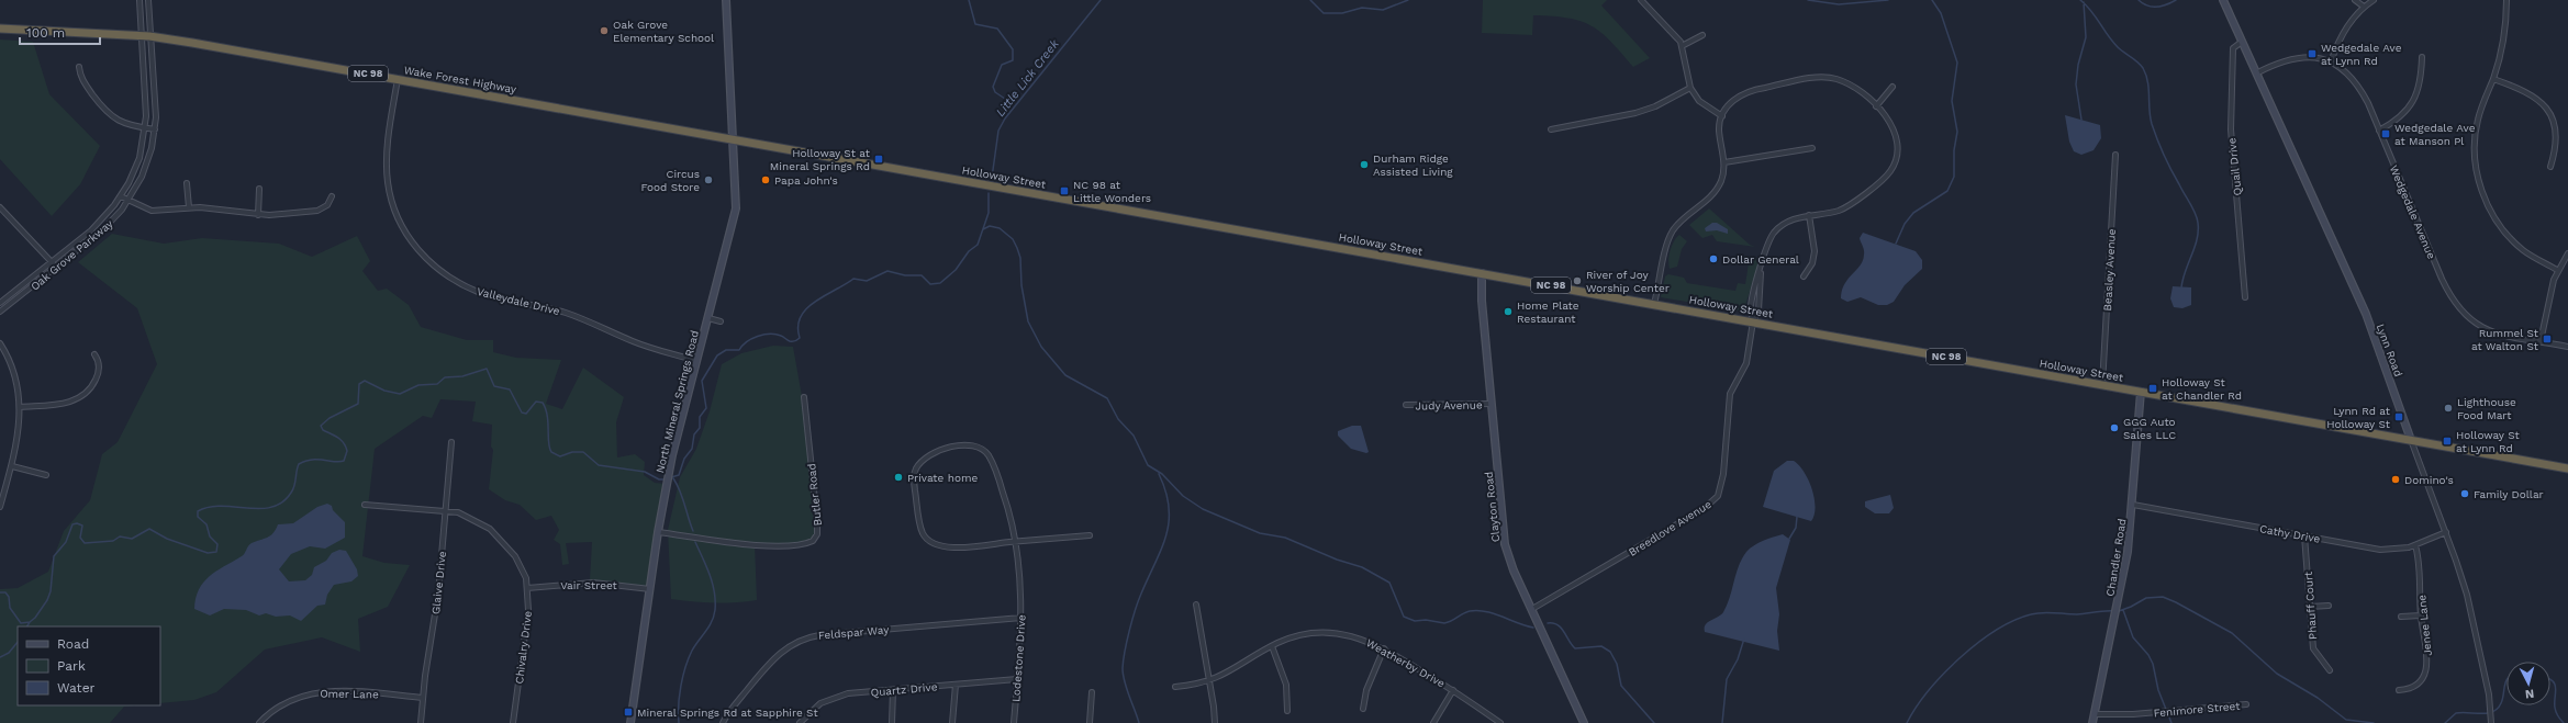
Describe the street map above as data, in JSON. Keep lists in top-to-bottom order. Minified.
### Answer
{"streets":{"highway":["NC 98","Wake Forest Highway","Holloway Street"],"street":["Quail Drive","Wedgedale Avenue","Oak Grove Parkway","Beasley Avenue","Valleydale Drive","Lynn Road","North Mineral Springs Road","Judy Avenue","Butler Road","Clayton Road","Breedlove Avenue","Cathy Drive","Chandler Road","Glaive Drive","Vair Street","Phauff Court","Jenee Lane","Feldspar Way","Chivalry Drive","Lodestone Drive","Weatherby Drive","Quartz Drive","Omer Lane","Fenimore Street"]},"crossings":[["Wake Forest Highway","Holloway Street"],["Wake Forest Highway","Oak Grove Parkway"],["Wake Forest Highway","Valleydale Drive"],["Wake Forest Highway","North Mineral Springs Road"],["Quail Drive","Lynn Road"],["Holloway Street","Beasley Avenue"],["Holloway Street","Lynn Road"],["Holloway Street","North Mineral Springs Road"],["Holloway Street","Clayton Road"],["Holloway Street","Breedlove Avenue"],["Holloway Street","Chandler Road"],["Wedgedale Avenue","Lynn Road"],["Valleydale Drive","North Mineral Springs Road"],["Lynn Road","Cathy Drive"],["North Mineral Springs Road","Butler Road"],["North Mineral Springs Road","Vair Street"],["Judy Avenue","Clayton Road"],["Clayton Road","Breedlove Avenue"],["Cathy Drive","Chandler Road"],["Cathy Drive","Phauff Court"],["Cathy Drive","Jenee Lane"],["Chandler Road","Fenimore Street"],["Glaive Drive","Chivalry Drive"],["Glaive Drive","Omer Lane"],["Vair Street","Chivalry Drive"],["Feldspar Way","Lodestone Drive"],["Lodestone Drive","Quartz Drive"]],"water":["Little Lick Creek"],"places":{"other":["Oak Grove Elementary School","Durham Ridge Assisted Living","Circus Food Store","Papa John's","Dollar General","River of Joy Worship Center","Home Plate Restaurant","Lighthouse Food Mart","GGG Auto Sales LLC","Private home","Domino's","Family Dollar"],"transit":["Wedgedale Ave at Lynn Rd","Wedgedale Ave at Manson Pl","Holloway St at Mineral Springs Rd","NC 98 at Little Wonders","Rummel St at Walton St","Holloway St at Chandler Rd","Lynn Rd at Holloway St","Holloway St at Lynn Rd","Mineral Springs Rd at Sapphire St"]},"legend":["Road","Park","Water"],"scale_bar":"100 m","north":"bottom"}
